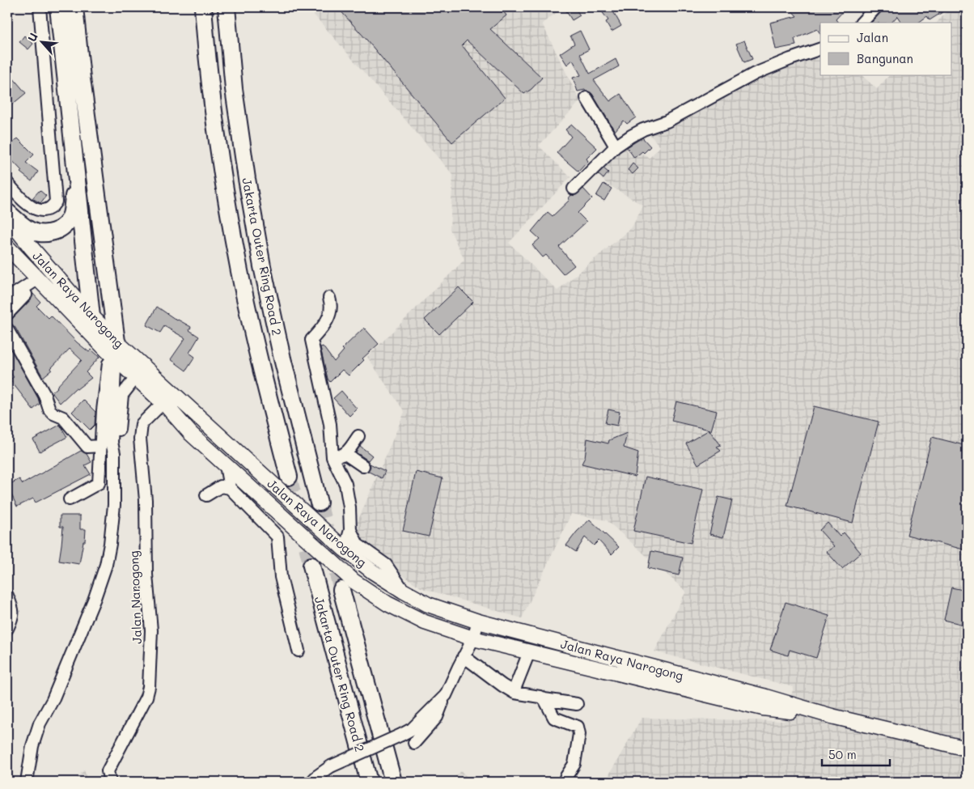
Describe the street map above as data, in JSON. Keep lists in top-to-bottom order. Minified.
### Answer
{"streets":{"highway":["Jakarta Outer Ring Road 2"],"main road":["Jalan Raya Narogong"],"street":["Jalan Narogong"]},"legend":["Jalan","Bangunan"],"scale_bar":"50 m","north":"top left"}
